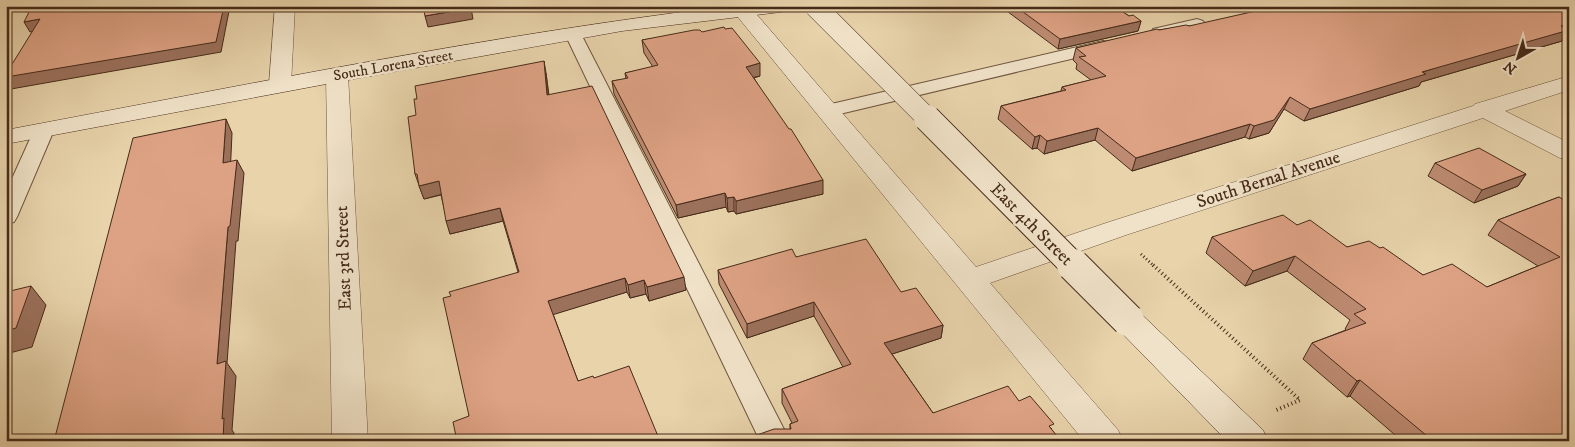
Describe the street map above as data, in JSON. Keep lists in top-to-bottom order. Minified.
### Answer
{"streets":{"street":["South Lorena Street","South Bernal Avenue","East 4th Street","East 3rd Street"]},"crossings":[["South Lorena Street","East 3rd Street"]],"north":"bottom left"}
